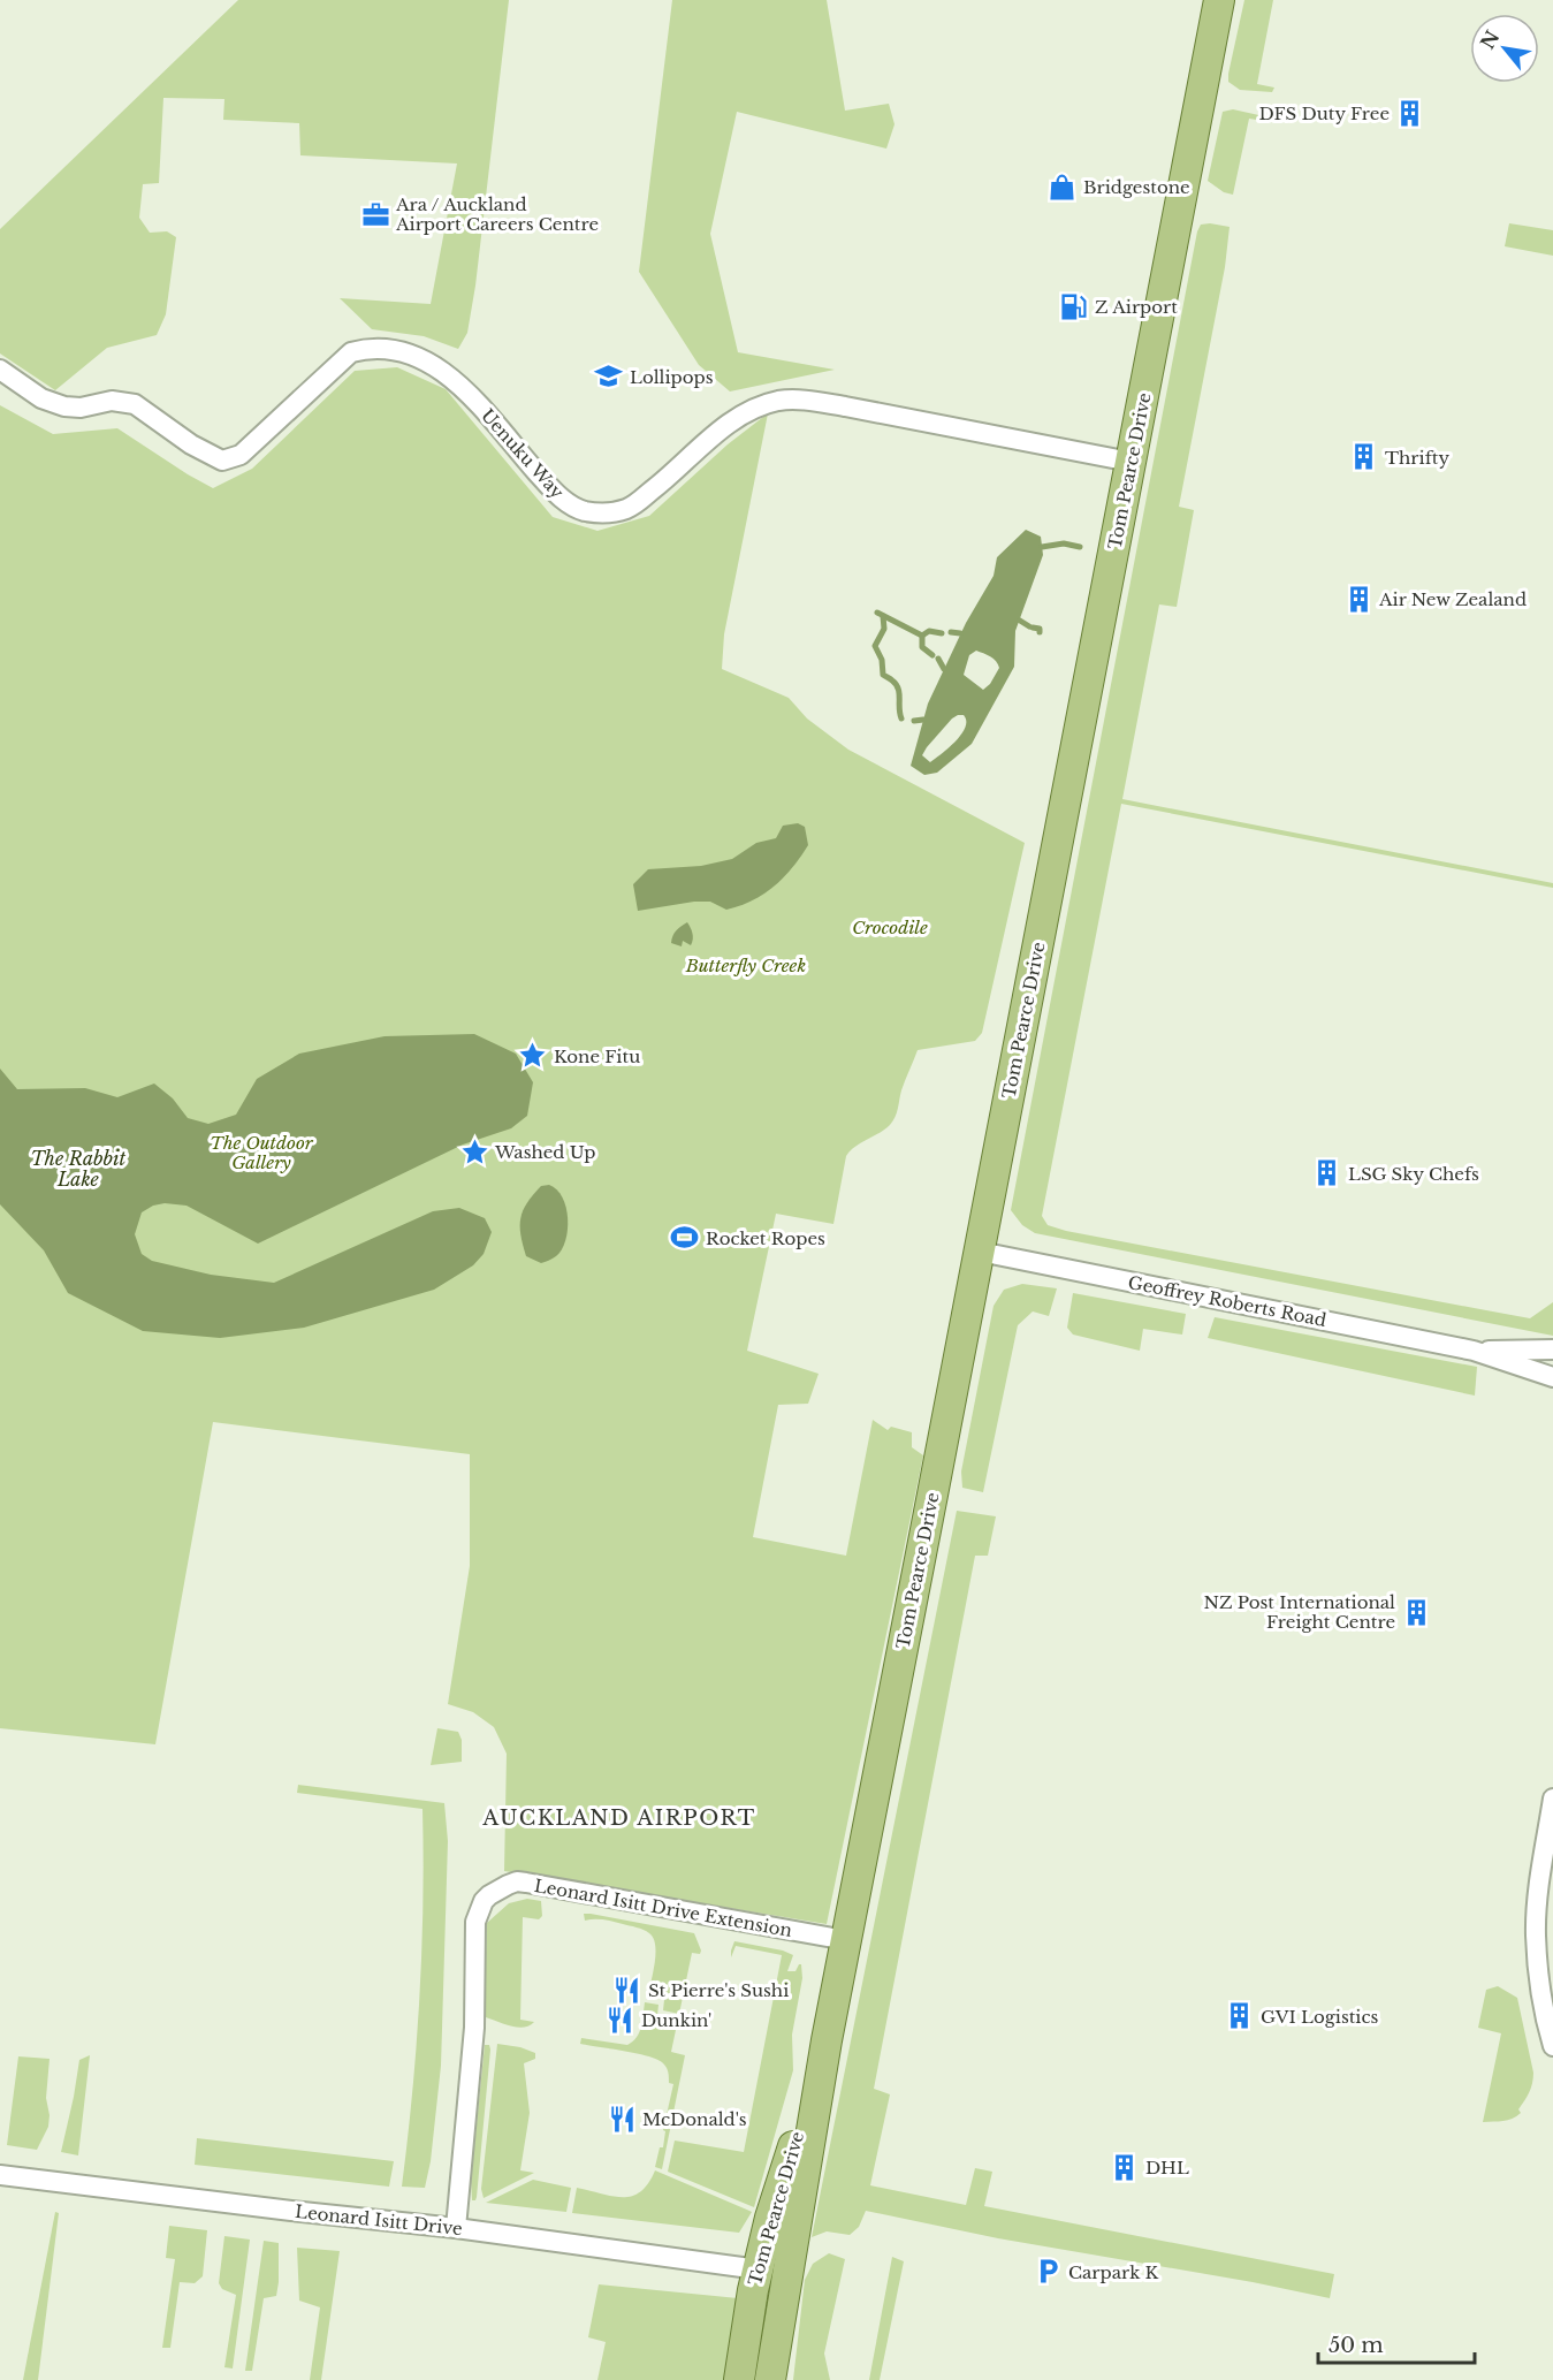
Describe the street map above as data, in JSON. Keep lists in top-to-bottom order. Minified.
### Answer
{"streets":{"main road":["Tom Pearce Drive"],"street":["Uenuku Way","Geoffrey Roberts Road","Leonard Isitt Drive Extension","Leonard Isitt Drive"]},"crossings":[["Uenuku Way","Tom Pearce Drive"],["Tom Pearce Drive","Geoffrey Roberts Road"],["Tom Pearce Drive","Leonard Isitt Drive Extension"],["Tom Pearce Drive","Leonard Isitt Drive"],["Leonard Isitt Drive Extension","Leonard Isitt Drive"]],"districts":["AUCKLAND AIRPORT"],"water":["The Rabbit Lake"],"parks":["Crocodile","Butterfly Creek","The Outdoor Gallery"],"places":{"building":["DFS Duty Free","Thrifty","Air New Zealand","LSG Sky Chefs","NZ Post International Freight Centre","GVI Logistics","DHL"],"shop":["Bridgestone"],"office":["Ara / Auckland Airport Careers Centre"],"fuel station":["Z Airport"],"school or university":["Lollipops"],"place":["Kone Fitu","Washed Up"],"sports":["Rocket Ropes"],"restaurant":["St Pierre's Sushi","Dunkin'","McDonald's"],"parking":["Carpark K"]},"scale_bar":"50 m","north":"top left"}
